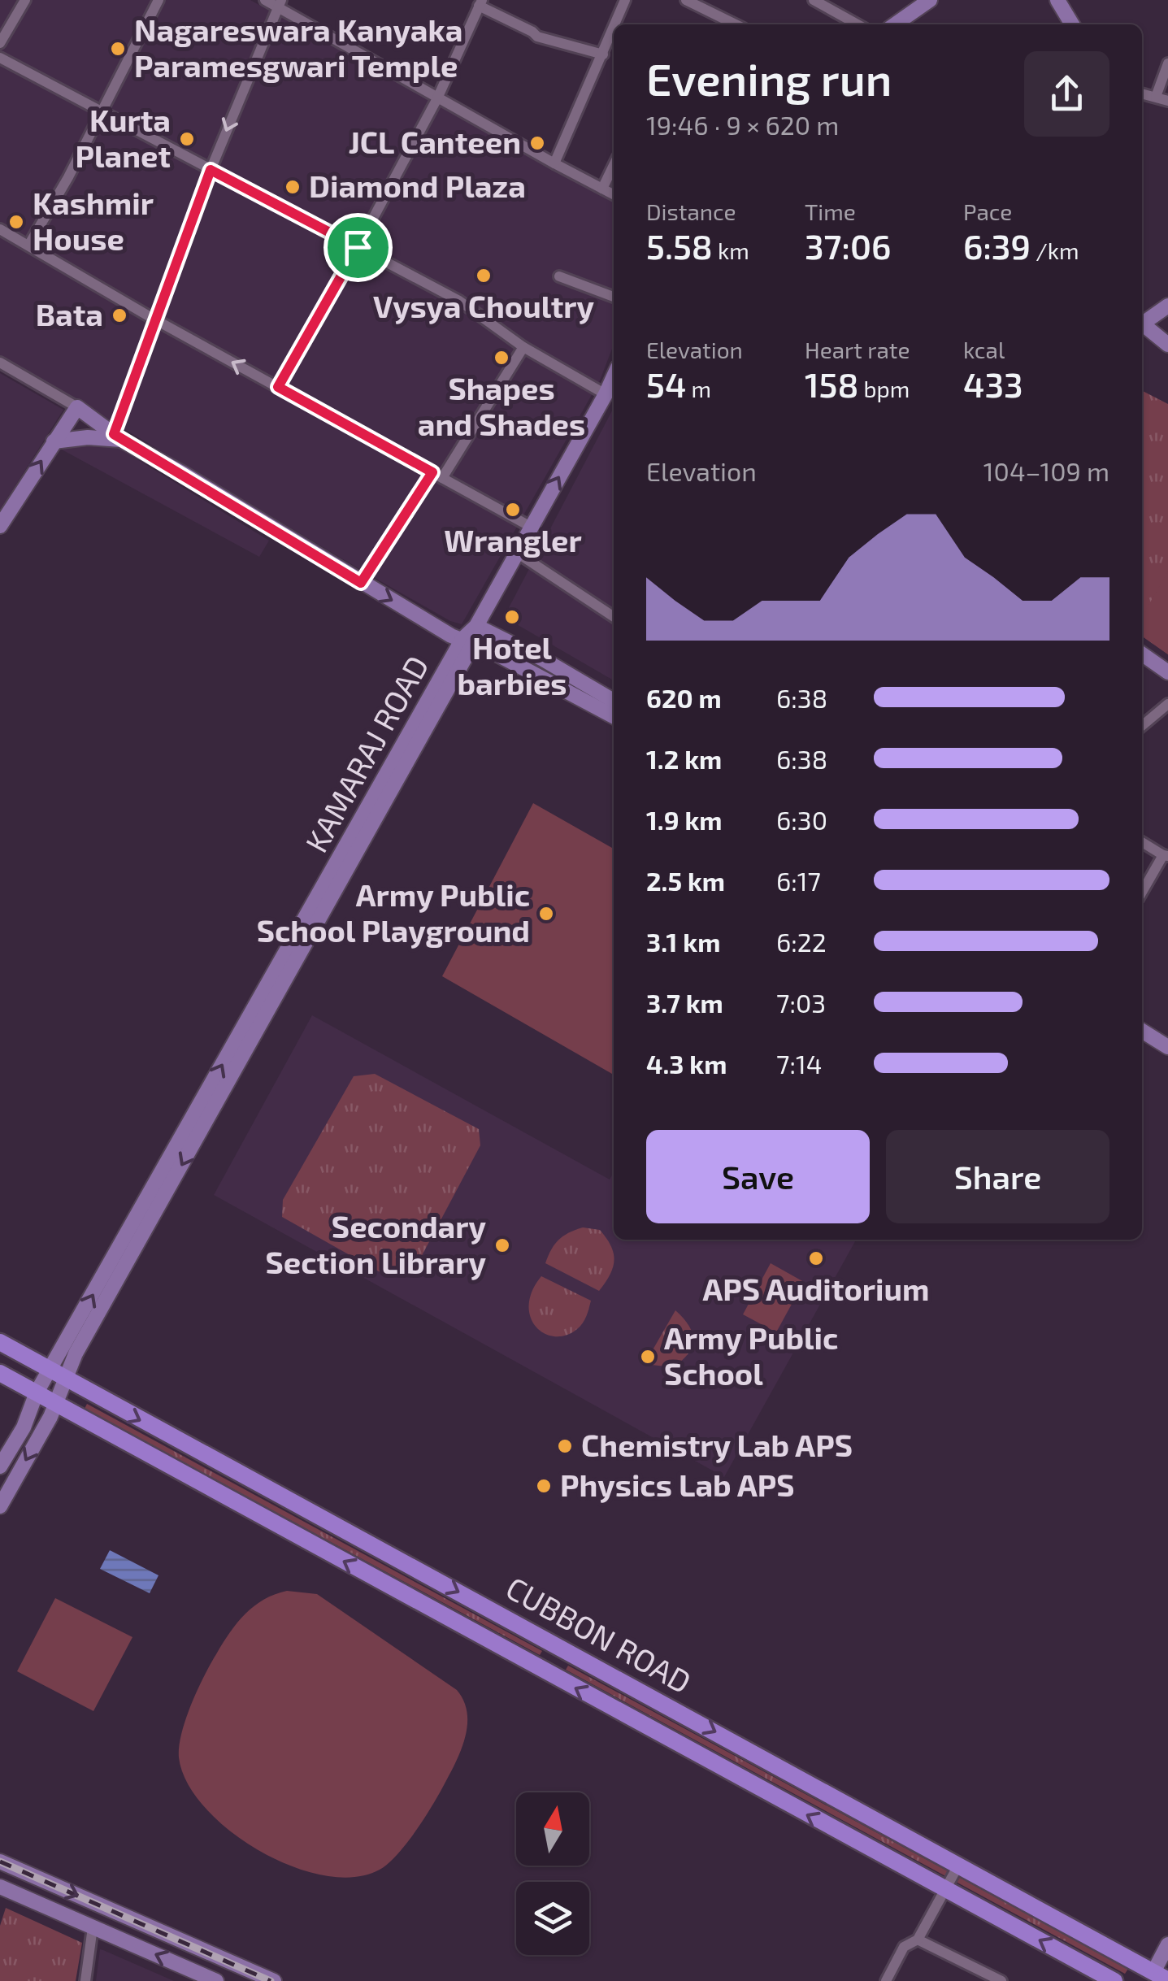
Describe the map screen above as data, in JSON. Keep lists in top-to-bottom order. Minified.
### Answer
{"streets":{"main road":["KAMARAJ ROAD","CUBBON ROAD"]},"crossings":[["KAMARAJ ROAD","CUBBON ROAD"]],"places":["Nagareswara Kanyaka Paramesgwari Temple","Kurta Planet","JCL Canteen","Diamond Plaza","Kashmir House","Vysya Choultry","Bata","Shapes and Shades","Wrangler","Hotel barbies","Army Public School Playground","Secondary Section Library","APS Auditorium","Army Public School","Chemistry Lab APS","Physics Lab APS"],"north":"top","page":{"heading":["Evening run","19:46 · 9 × 620 m"],"stats":[["Distance","5.58 km"],["Time","37:06"],["Pace","6:39 /km"],["Elevation","54 m"],["Heart rate","158 bpm"],["kcal","433"]],"chart":["Elevation","104–109 m"],"list":[{"name":"620 m","note":"6:38"},{"name":"1.2 km","note":"6:38"},{"name":"1.9 km","note":"6:30"},{"name":"2.5 km","note":"6:17"},{"name":"3.1 km","note":"6:22"},{"name":"3.7 km","note":"7:03"},{"name":"4.3 km","note":"7:14"}],"buttons":["Save","Share"]}}
